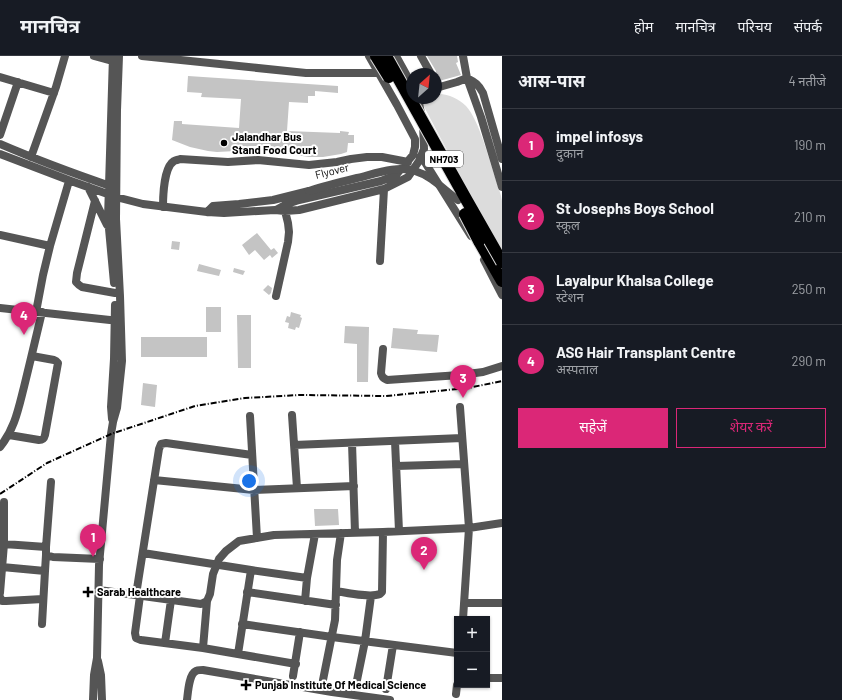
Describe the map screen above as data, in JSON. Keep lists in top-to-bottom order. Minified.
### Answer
{"streets":{"highway":["NH703","Flyover"]},"places":{"other":["Jalandhar Bus Stand Food Court"],"health":["Sarab Healthcare","Punjab Institute Of Medical Science"]},"north":"top right","page":{"header":"मानचित्र","nav":["होम","मानचित्र","परिचय","संपर्क"],"heading":["आस-पास","4 नतीजे"],"list":[{"mark":"1","name":"impel infosys","note":"दुकान","value":"190 m"},{"mark":"2","name":"St Josephs Boys School","note":"स्कूल","value":"210 m"},{"mark":"3","name":"Layalpur Khalsa College","note":"स्टेशन","value":"250 m"},{"mark":"4","name":"ASG Hair Transplant Centre","note":"अस्पताल","value":"290 m"}],"pins":["4","3","1","2"],"buttons":["सहेजें","शेयर करें"],"map_buttons":["+","−"]}}
